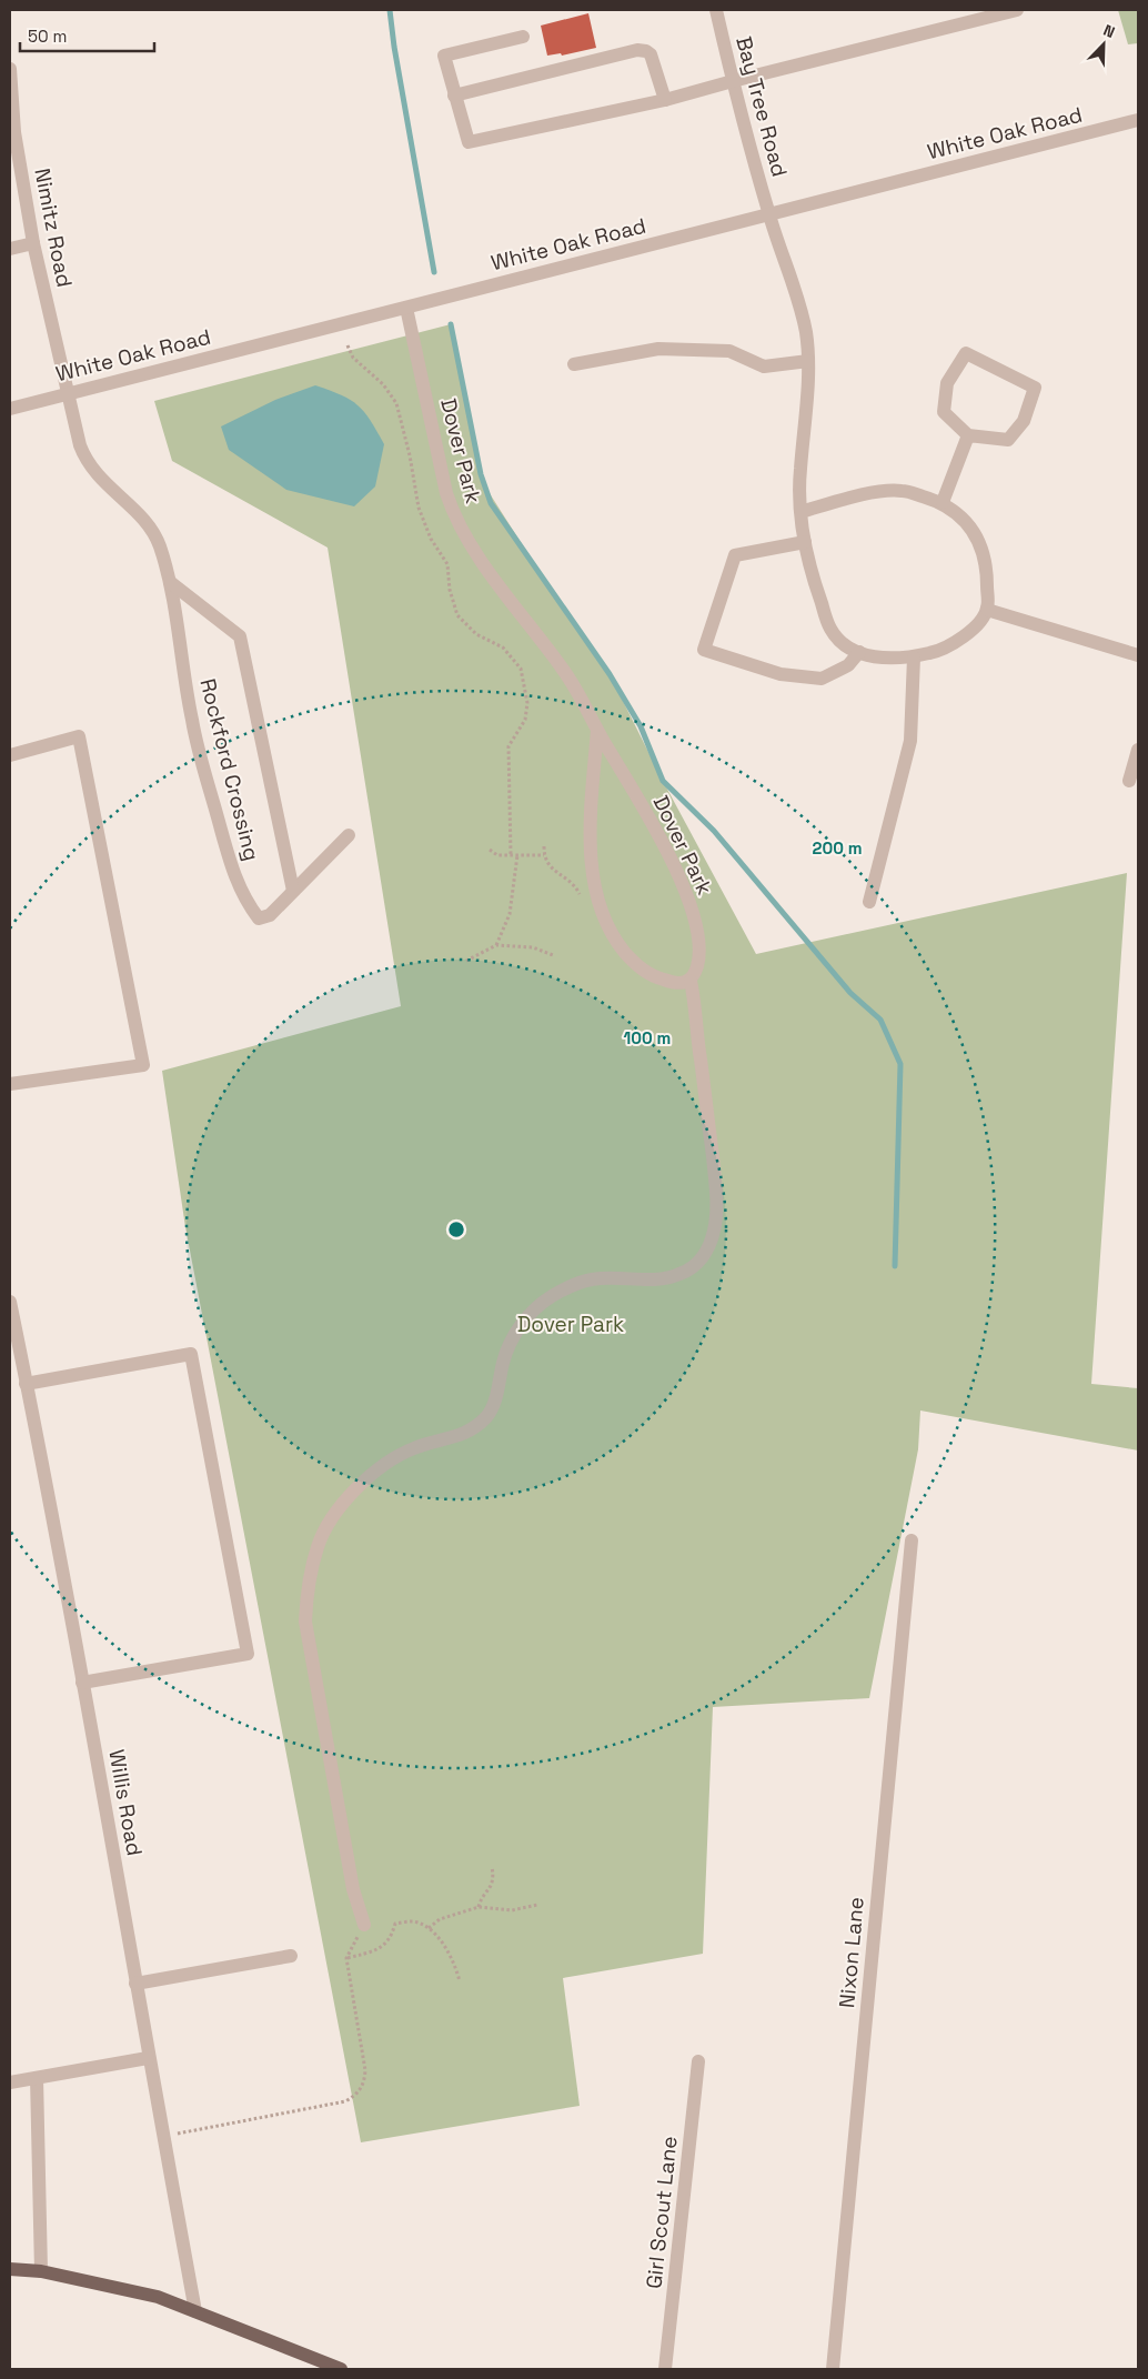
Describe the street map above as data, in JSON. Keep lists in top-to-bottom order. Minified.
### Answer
{"streets":{"street":["Bay Tree Road","White Oak Road","Nimitz Road","Dover Park","Rockford Crossing","Willis Road","Nixon Lane","Girl Scout Lane"]},"crossings":[["Bay Tree Road","White Oak Road"],["White Oak Road","Nimitz Road"],["White Oak Road","Dover Park"],["White Oak Road","Rockford Crossing"],["Nimitz Road","Rockford Crossing"]],"parks":["Dover Park"],"scale_bar":"50 m","north":"top right","rings":["200 m","100 m"]}
